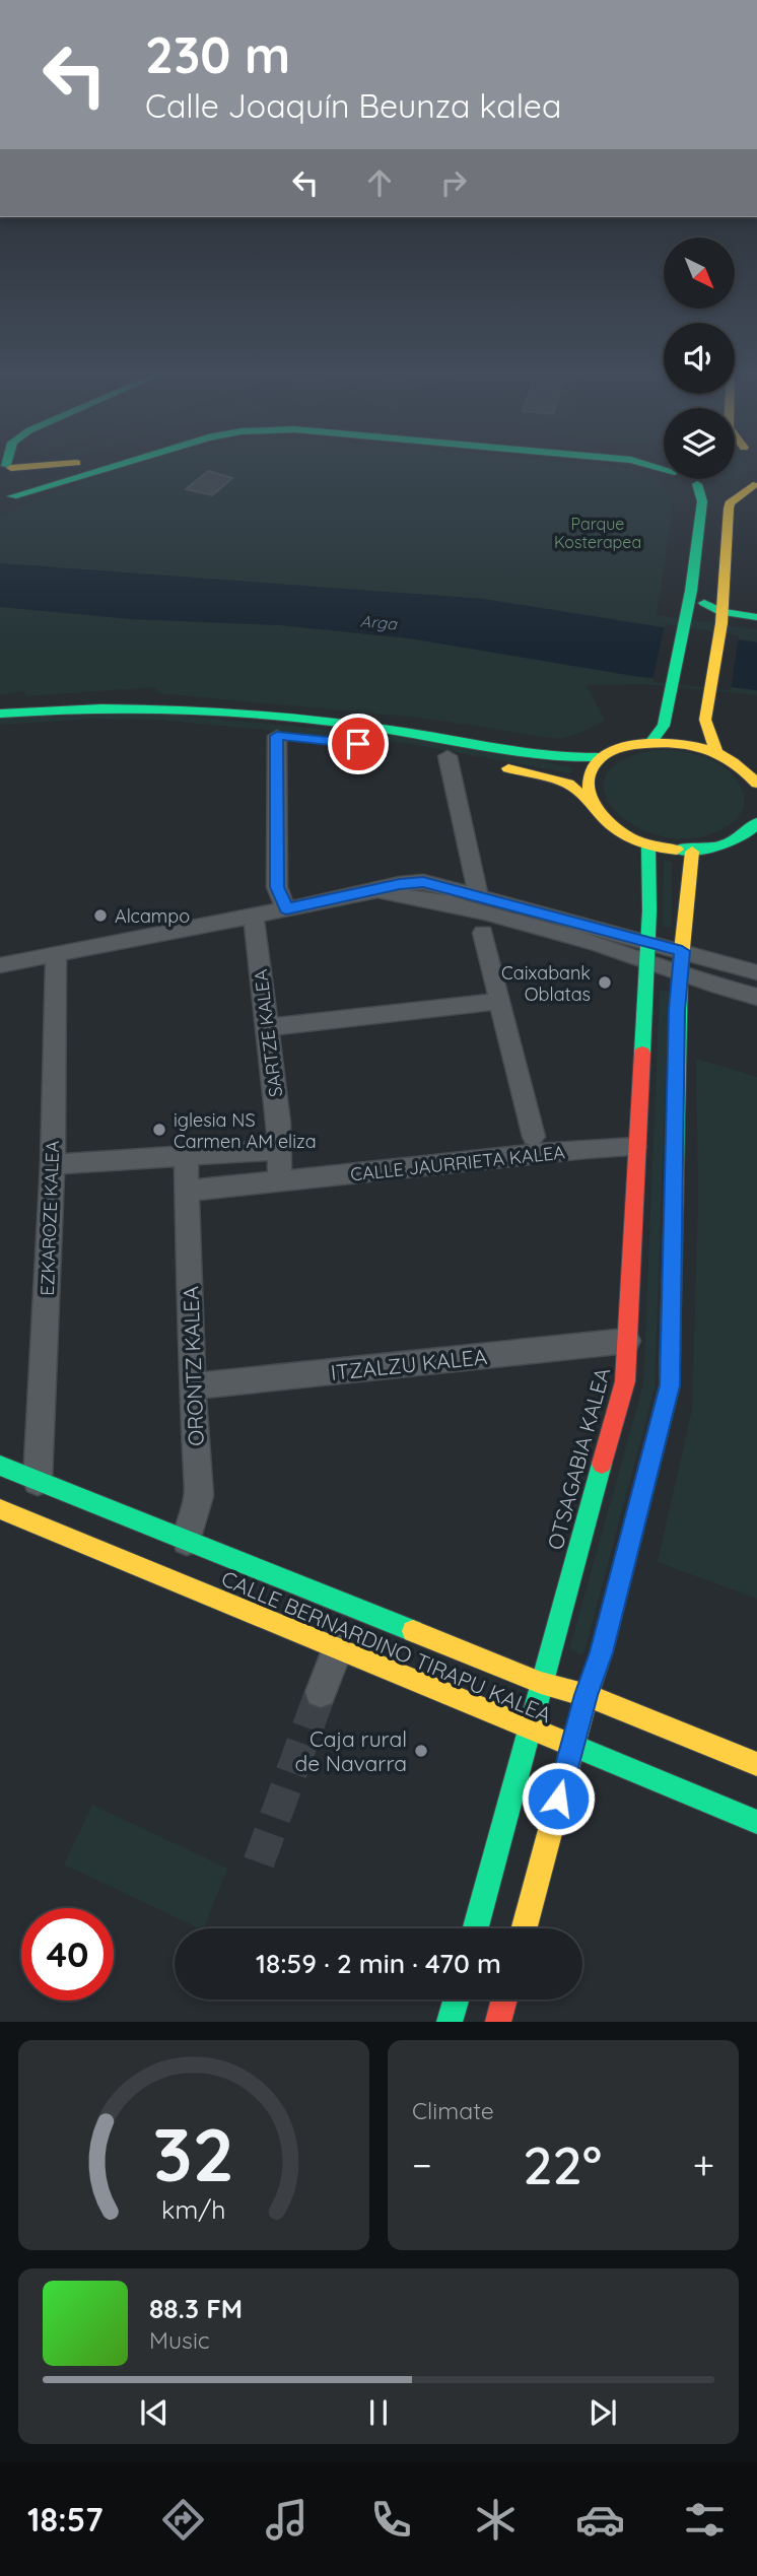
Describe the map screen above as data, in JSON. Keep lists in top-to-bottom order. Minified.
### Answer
{"streets":{"street":["SARTZE KALEA","CALLE JAURRIETA KALEA","EZKAROZE KALEA","ITZALZU KALEA","ORONTZ KALEA","OTSAGABIA KALEA","CALLE BERNARDINO TIRAPU KALEA"]},"crossings":[["CALLE JAURRIETA KALEA","ORONTZ KALEA"],["CALLE JAURRIETA KALEA","OTSAGABIA KALEA"],["EZKAROZE KALEA","CALLE BERNARDINO TIRAPU KALEA"],["ITZALZU KALEA","ORONTZ KALEA"],["ITZALZU KALEA","OTSAGABIA KALEA"],["ORONTZ KALEA","CALLE BERNARDINO TIRAPU KALEA"],["OTSAGABIA KALEA","CALLE BERNARDINO TIRAPU KALEA"]],"water":["Arga"],"parks":["Parque Kosterapea"],"places":["Alcampo","Caixabank Oblatas","iglesia NS Carmen AM eliza","Caja rural de Navarra"],"north":"bottom right","page":{"turn":["230 m","Calle Joaquín Beunza kalea"],"limit":"40","trip":"18:59 · 2 min · 470 m","tile":"Climate","heat":["−","22°","+"],"song":["88.3 FM","Music"],"tabs":"18:57","gauge":["32","km/h"]}}
